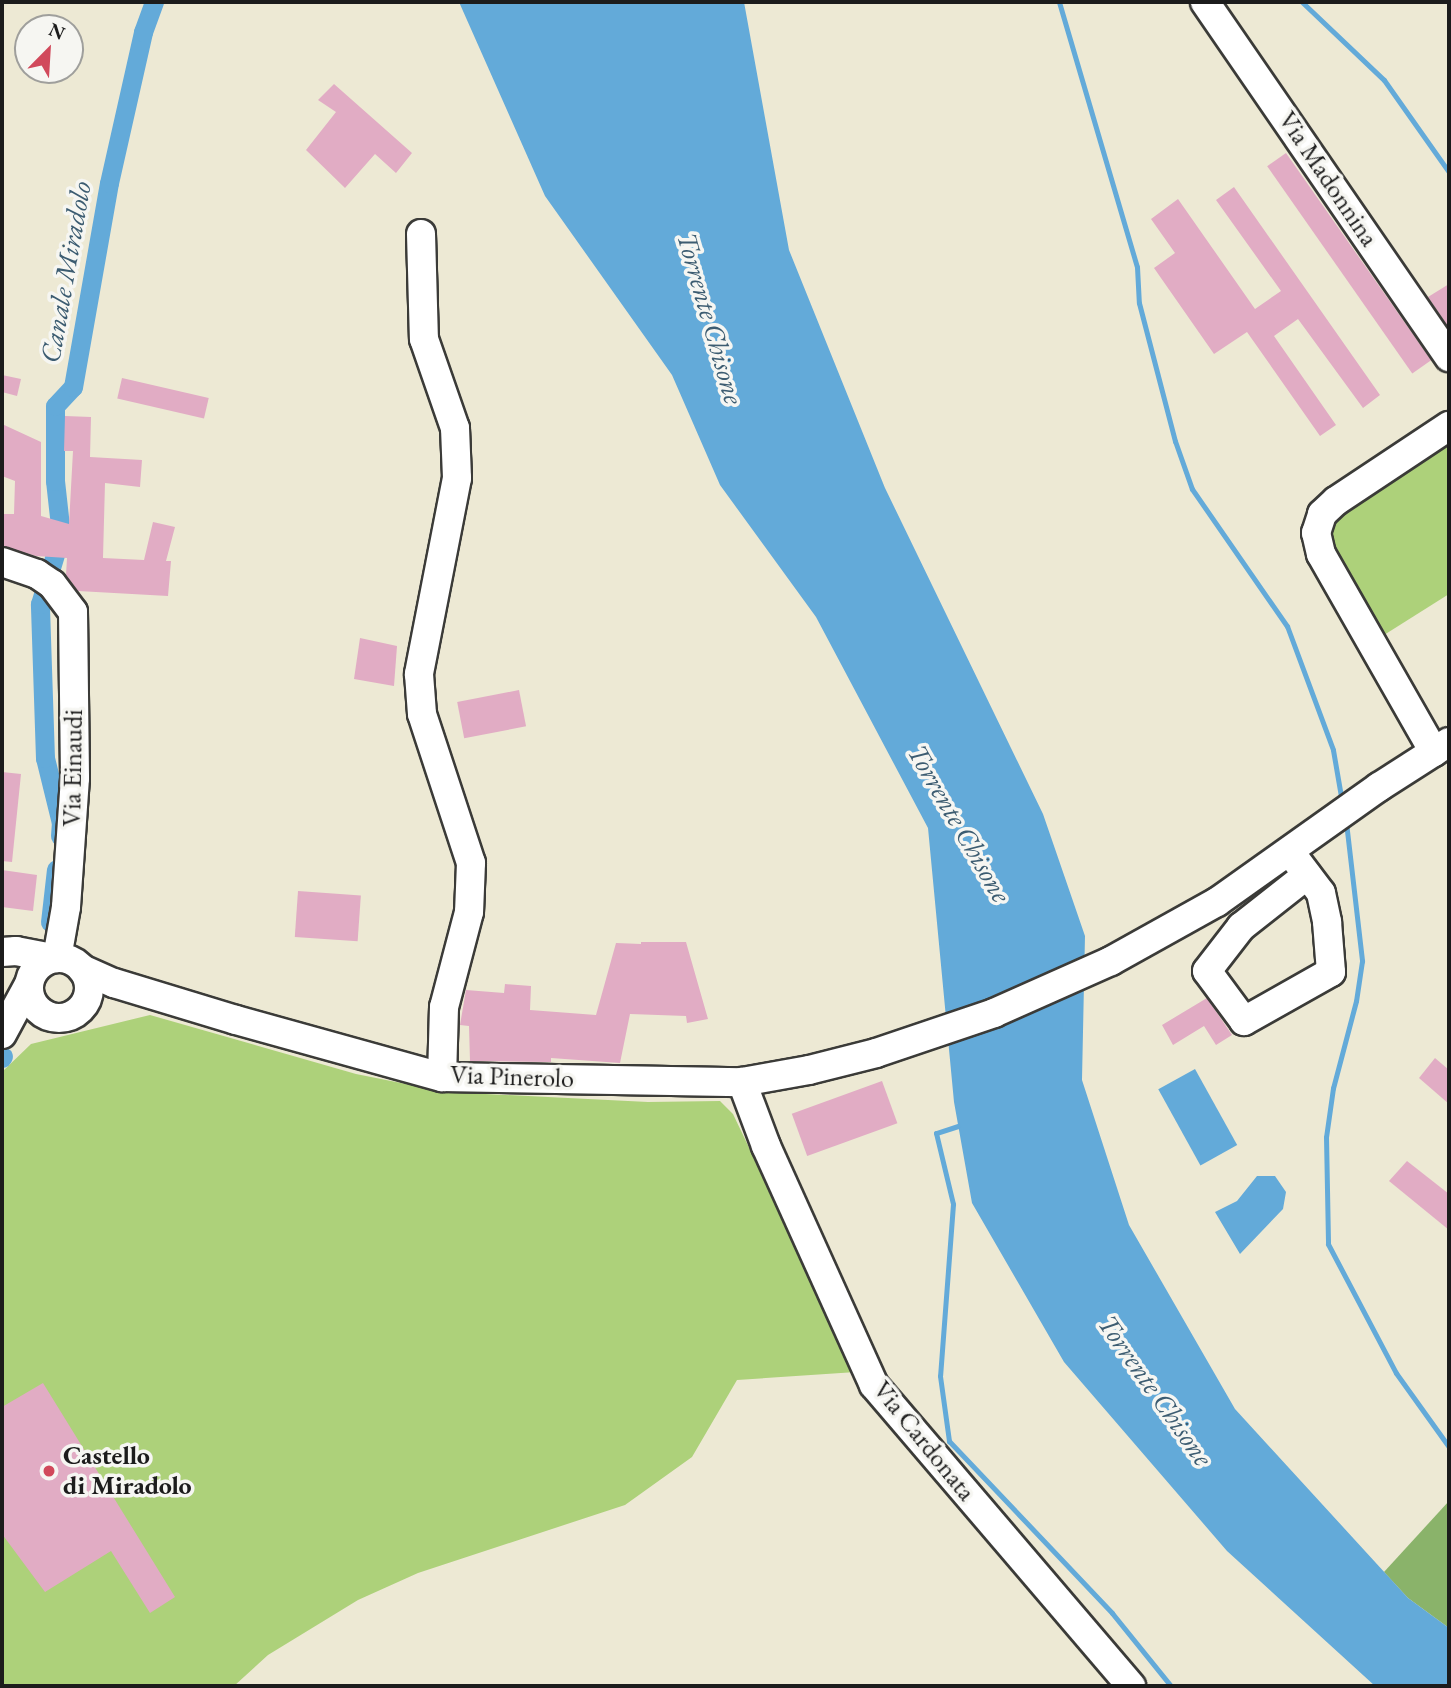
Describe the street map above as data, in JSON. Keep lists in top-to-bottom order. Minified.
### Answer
{"streets":{"street":["Via Madonnina","Via Einaudi","Via Pinerolo","Via Cardonata"]},"crossings":[["Via Einaudi","Via Pinerolo"],["Via Pinerolo","Via Cardonata"]],"water":["Canale Miradolo","Torrente Chisone"],"places":["Castello di Miradolo"],"north":"top right"}
